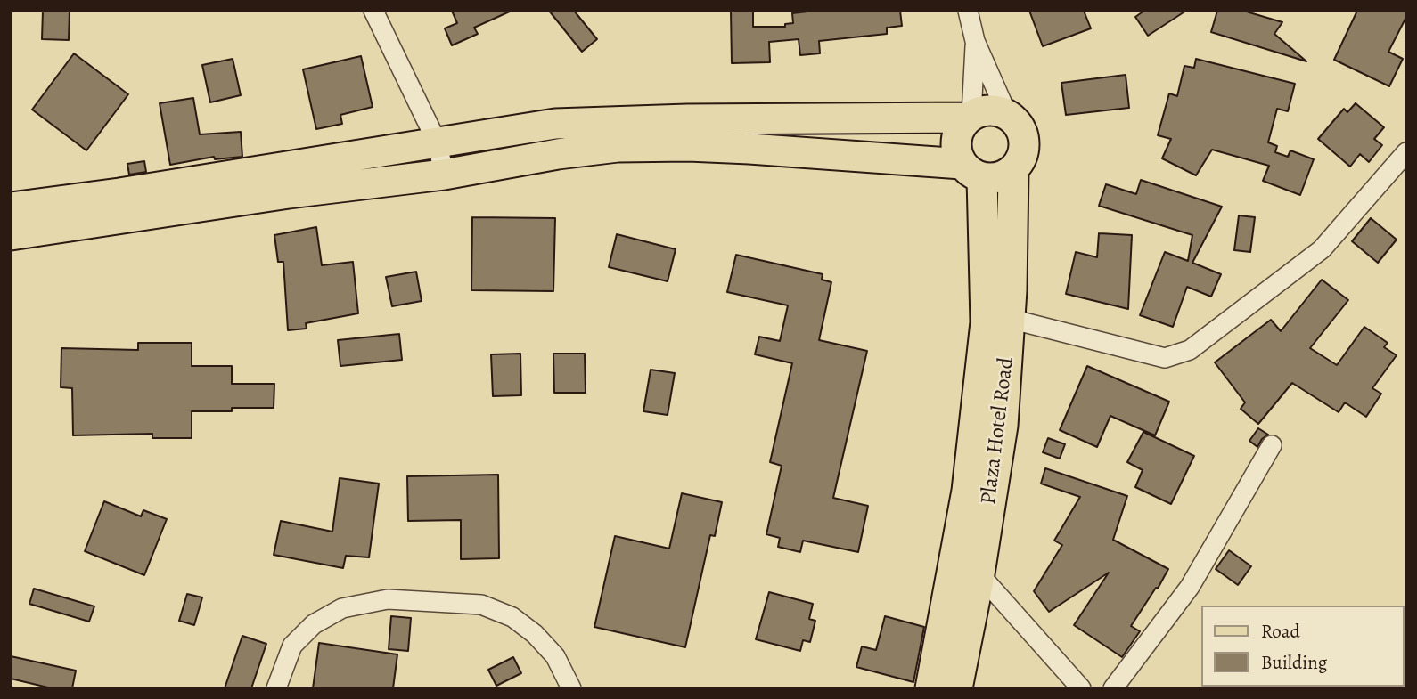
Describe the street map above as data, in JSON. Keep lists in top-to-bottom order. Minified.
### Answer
{"streets":{"main road":["Plaza Hotel Road"]},"legend":["Road","Building"]}
